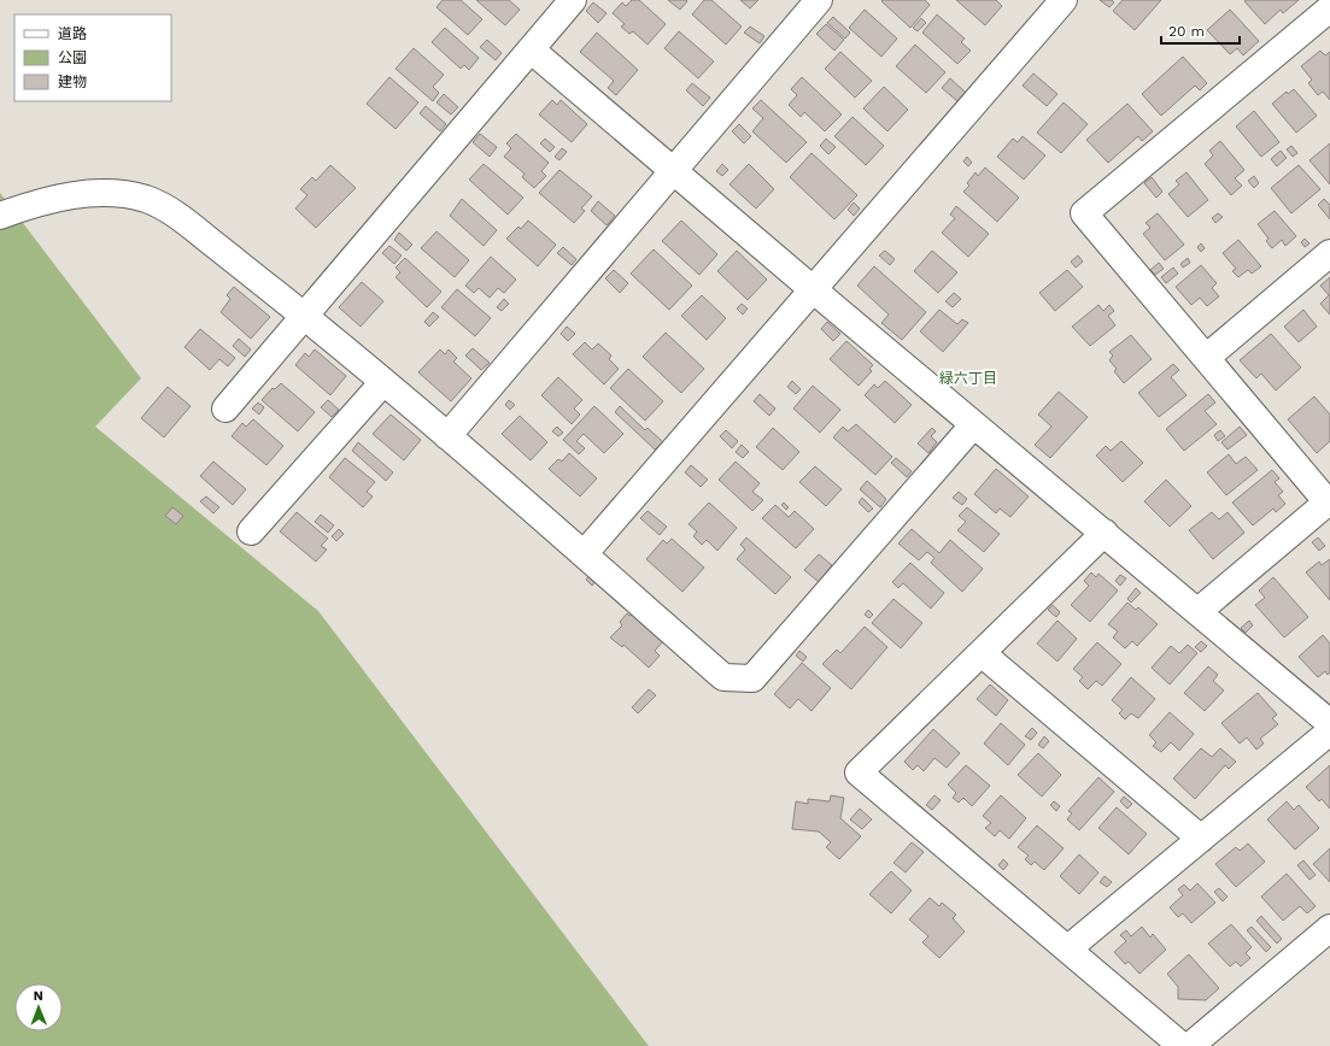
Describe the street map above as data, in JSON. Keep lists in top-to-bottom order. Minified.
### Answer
{"districts":["緑六丁目"],"legend":["道路","公園","建物"],"scale_bar":"20 m","north":"top"}
